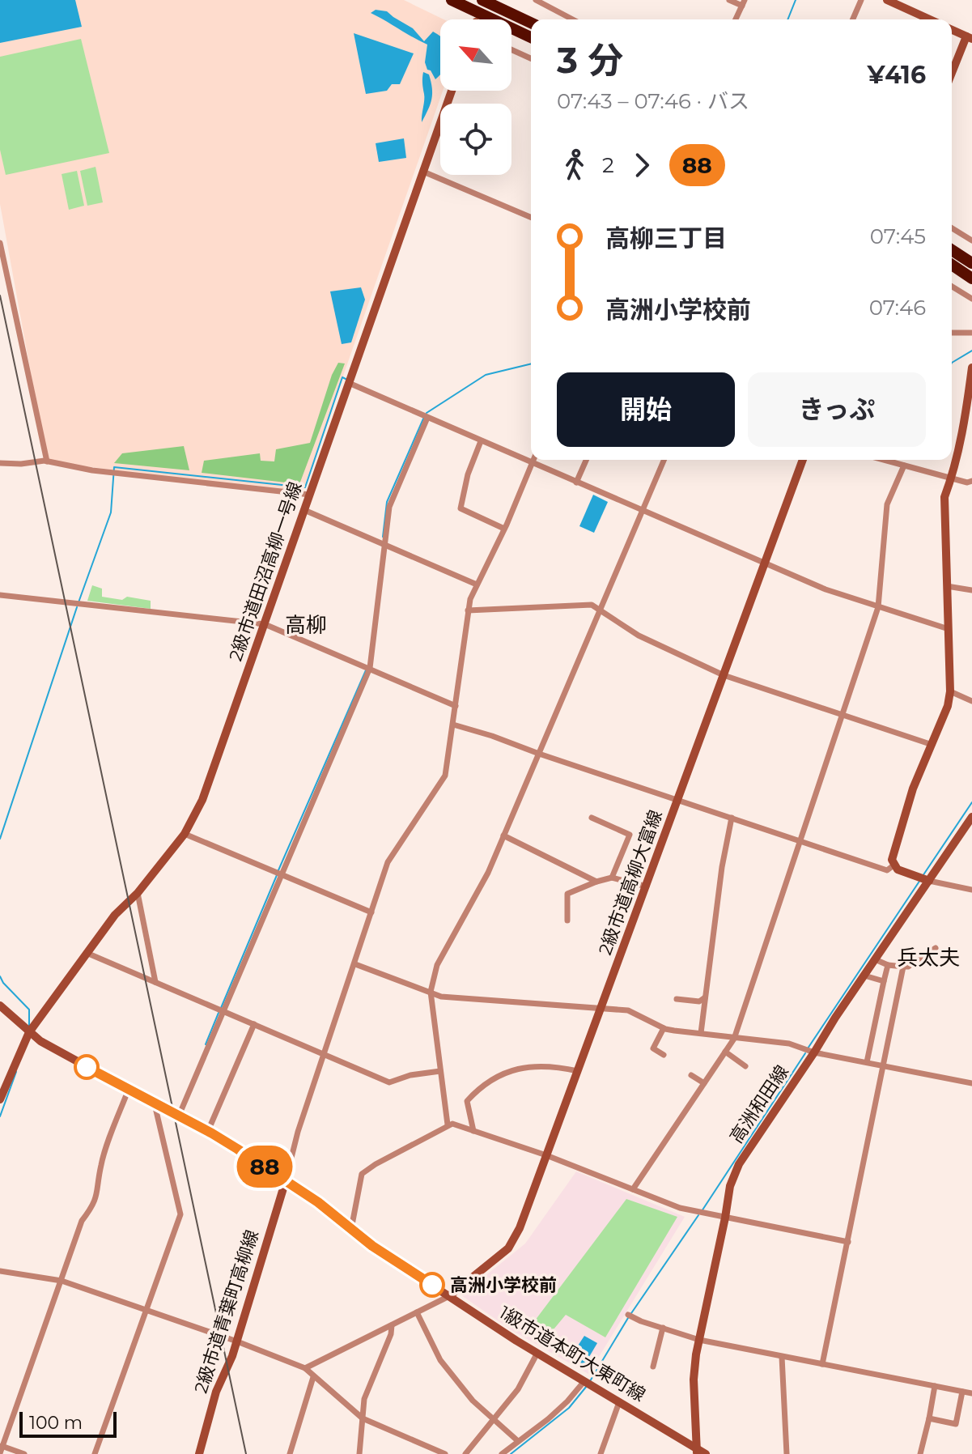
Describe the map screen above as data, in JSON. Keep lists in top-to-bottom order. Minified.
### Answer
{"streets":{"street":["2級市道田沼高柳一号線","2級市道高柳大富線","高洲和田線","2級市道青葉町高柳線","1級市道本町大東町線"]},"crossings":[["2級市道田沼高柳一号線","1級市道本町大東町線"],["2級市道高柳大富線","1級市道本町大東町線"],["高洲和田線","1級市道本町大東町線"],["2級市道青葉町高柳線","1級市道本町大東町線"]],"districts":["高柳","兵太夫"],"places":["高洲小学校前"],"lines":["bus line 88"],"scale_bar":"100 m","north":"top left","page":{"on_map":"88","heading":["3 分","07:43 – 07:46 · バス","¥416"],"legs":["2","88"],"list":[{"name":"高柳三丁目","value":"07:45"},{"name":"高洲小学校前","value":"07:46"}],"buttons":["開始","きっぷ"],"scale":"100 m"}}
